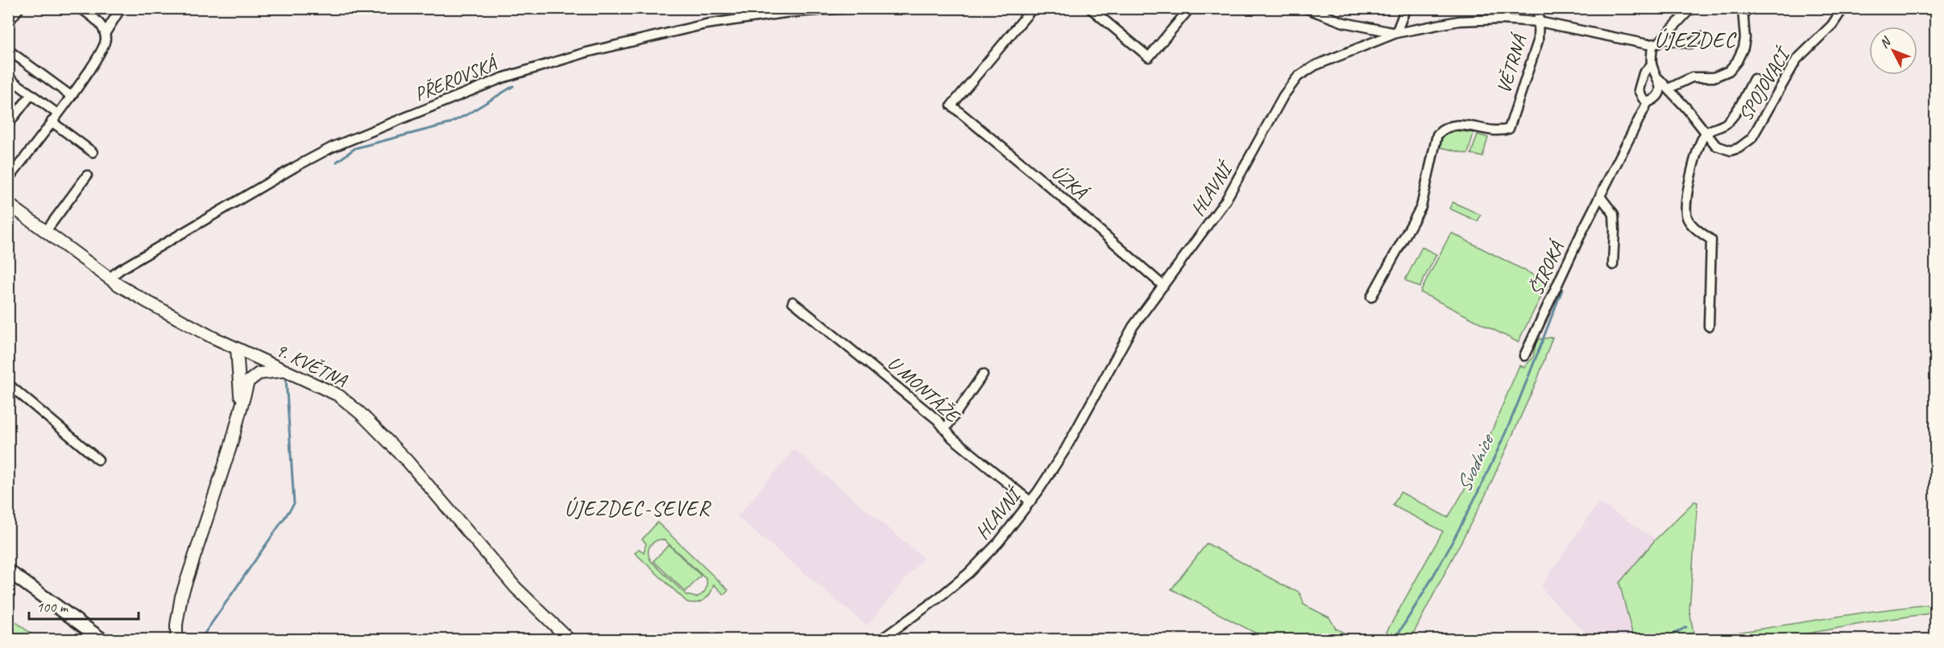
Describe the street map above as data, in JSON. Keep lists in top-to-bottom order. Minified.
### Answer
{"streets":{"main road":["9. KVĚTNA"],"street":["VĚTRNÁ","PŘEROVSKÁ","SPOJOVACÍ","ÚZKÁ","HLAVNÍ","ŠIROKÁ","U MONTÁŽE"]},"crossings":[["VĚTRNÁ","HLAVNÍ"],["PŘEROVSKÁ","9. KVĚTNA"],["SPOJOVACÍ","ŠIROKÁ"],["ÚZKÁ","HLAVNÍ"],["HLAVNÍ","U MONTÁŽE"]],"districts":["ÚJEZDEC","ÚJEZDEC-SEVER"],"water":["Svodnice"],"scale_bar":"100 m","north":"top left"}
